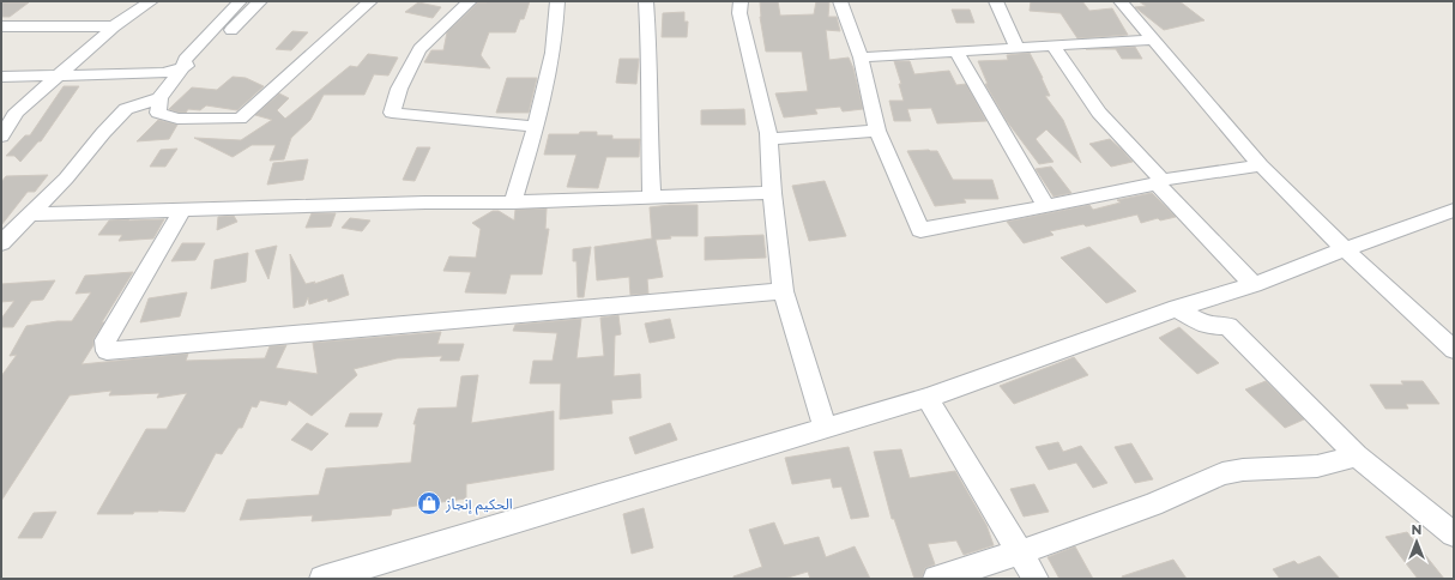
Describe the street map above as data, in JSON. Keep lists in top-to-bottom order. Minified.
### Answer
{"places":{"shop":["الحكيم إنجاز"]},"north":"top"}
